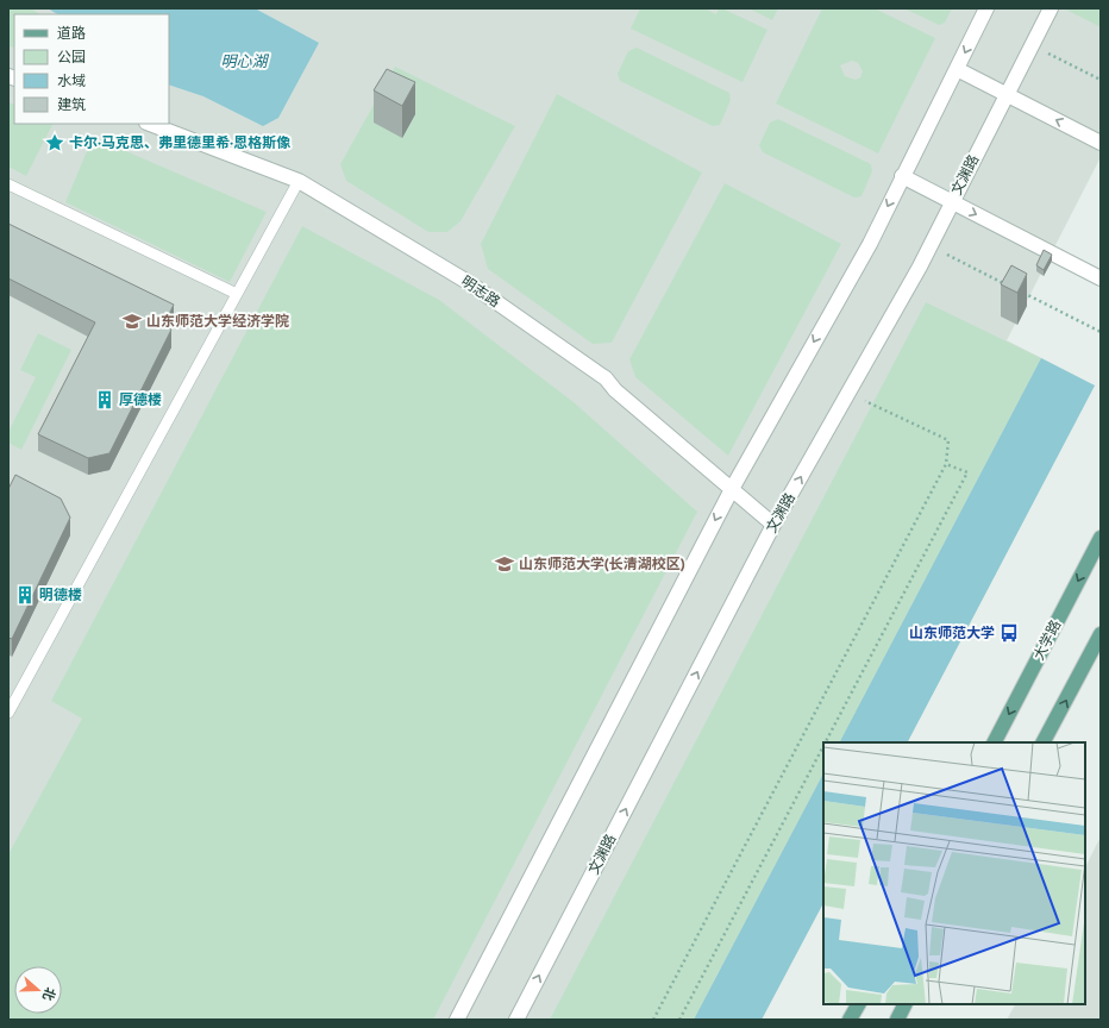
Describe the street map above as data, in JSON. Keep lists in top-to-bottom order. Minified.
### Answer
{"streets":{"main road":["大学路"],"street":["文渊路","明志路"]},"crossings":[["文渊路","明志路"]],"water":["明心湖"],"places":{"place":["卡尔·马克思、弗里德里希·恩格斯像"],"school or university":["山东师范大学经济学院","山东师范大学(长清湖校区)"],"building":["厚德楼","明德楼"],"bus stop":["山东师范大学"]},"legend":["道路","公园","水域","建筑"],"north":"right"}
